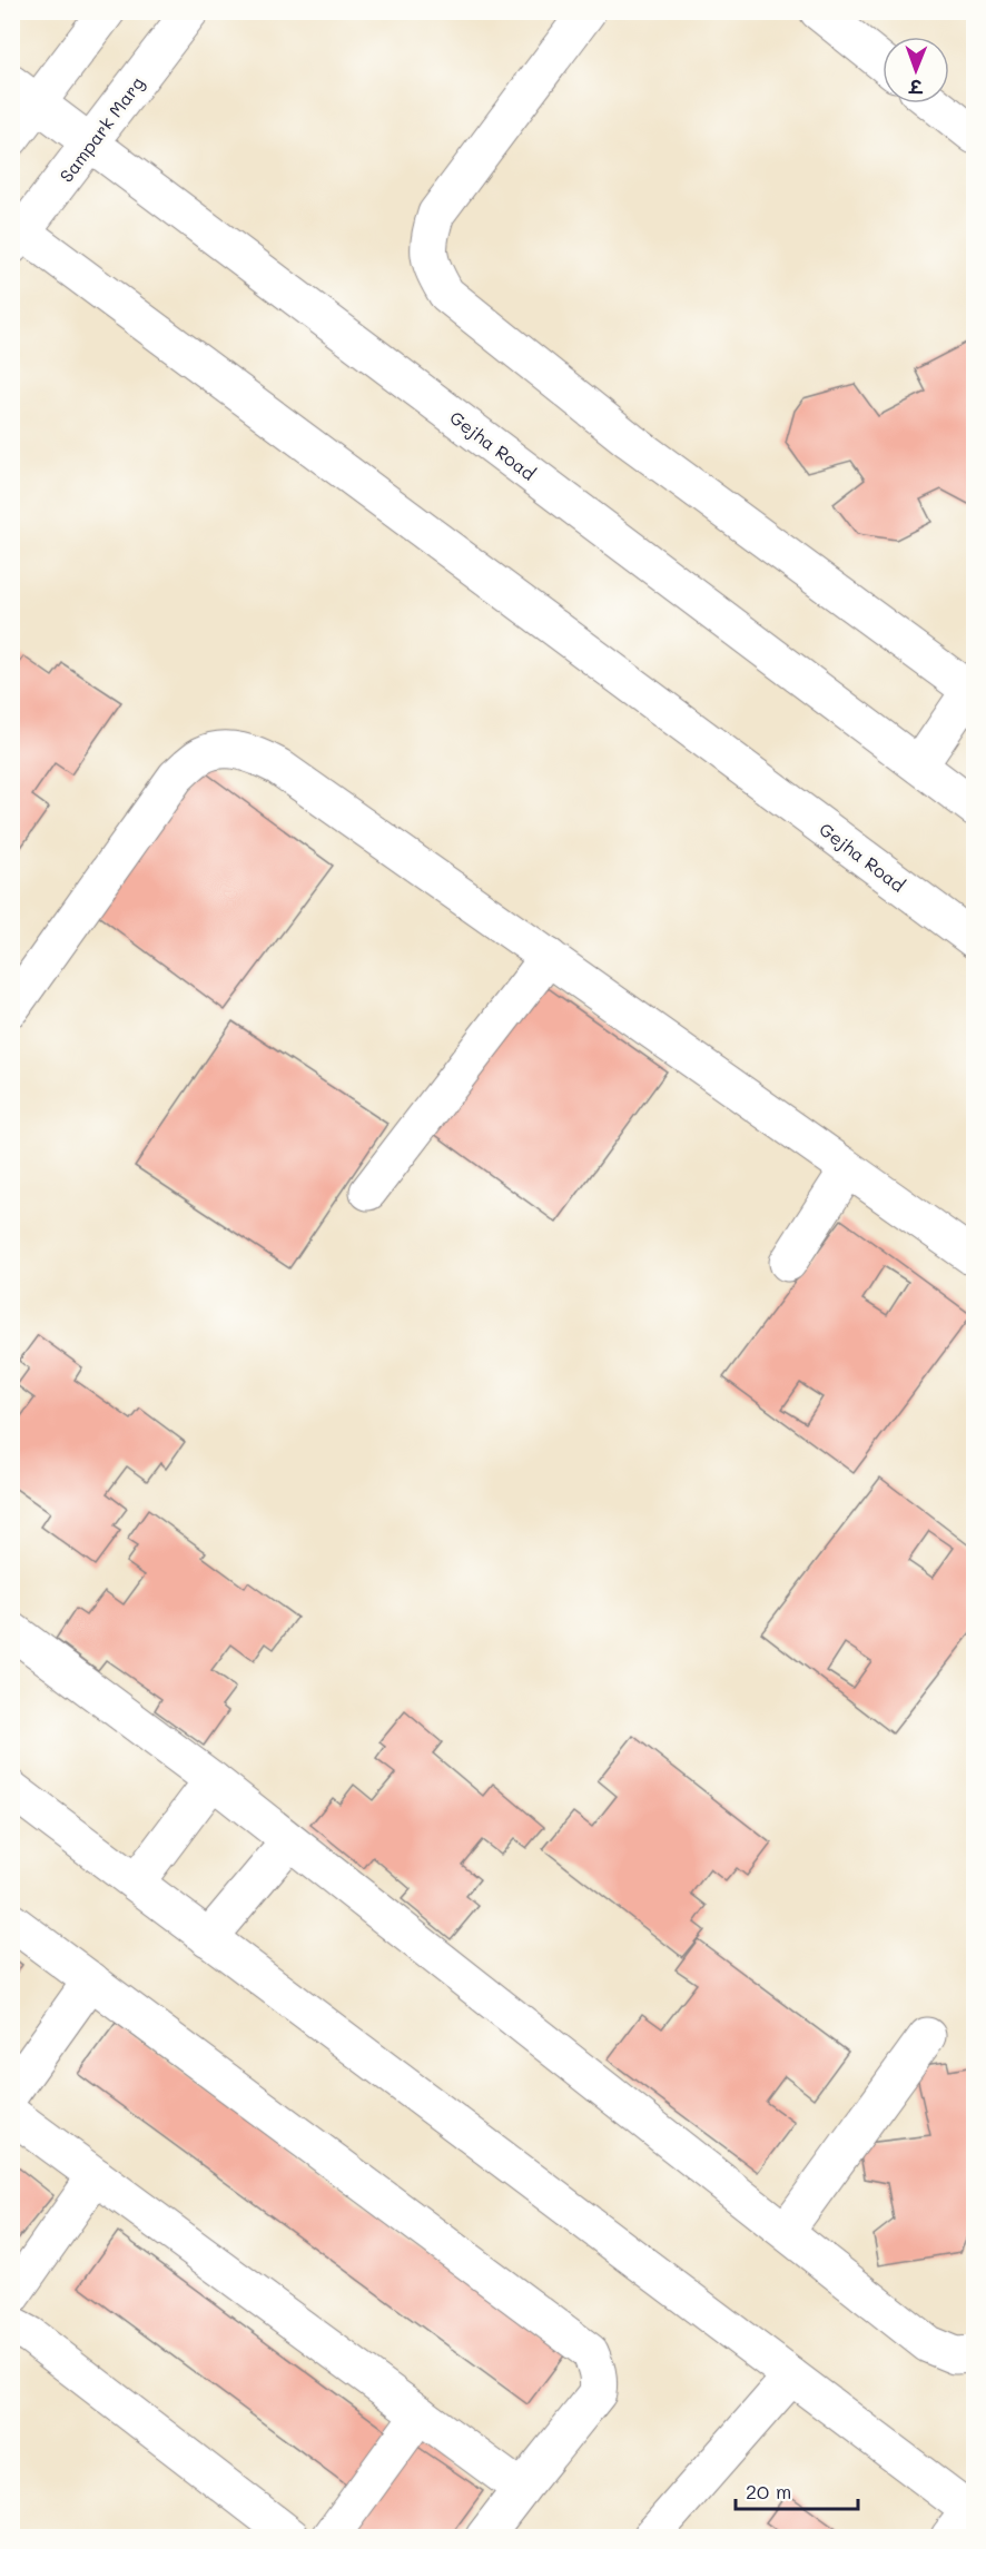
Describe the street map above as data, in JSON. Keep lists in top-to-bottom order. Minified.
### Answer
{"streets":{"street":["Sampark Marg","Gejha Road"]},"crossings":[["Sampark Marg","Gejha Road"]],"scale_bar":"20 m","north":"bottom"}
